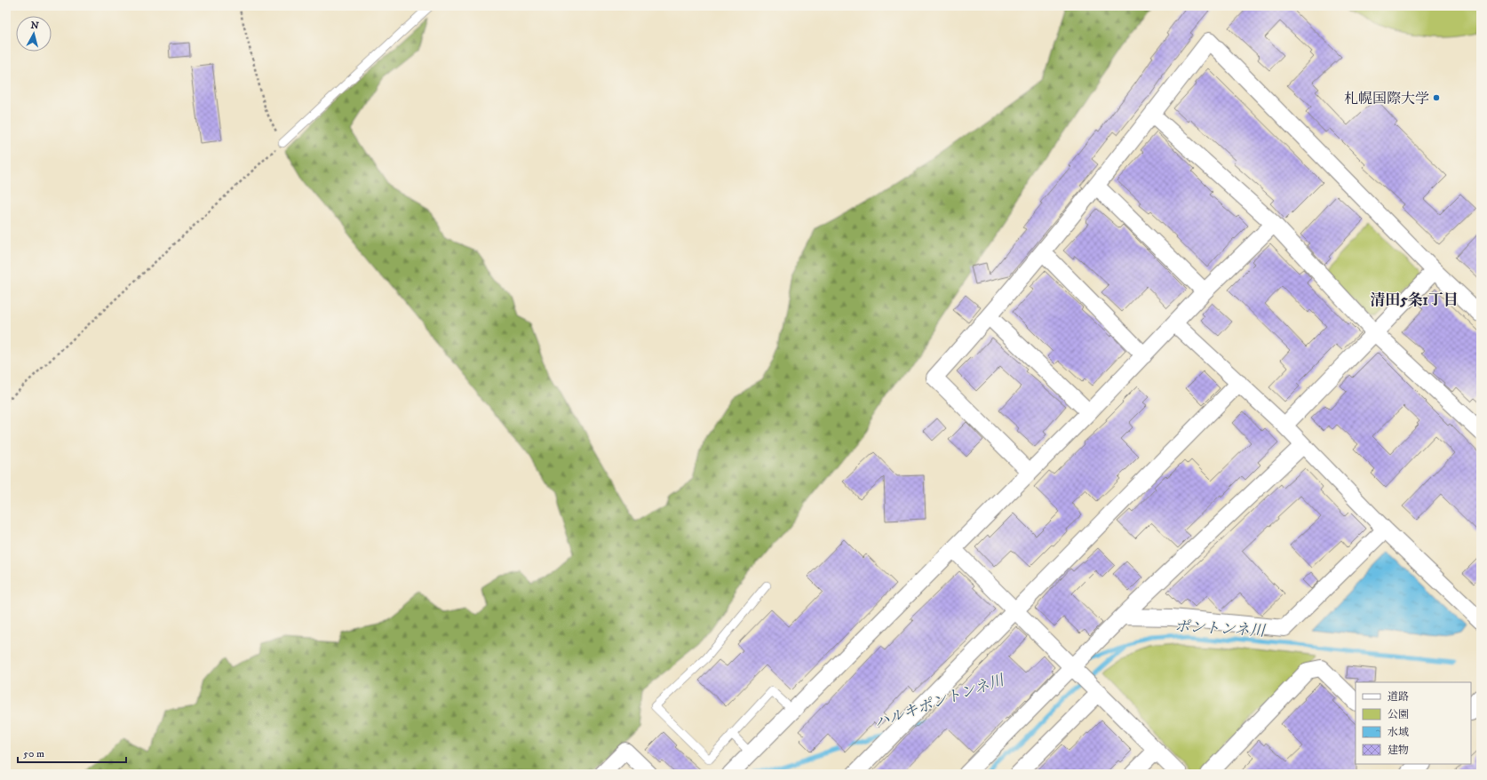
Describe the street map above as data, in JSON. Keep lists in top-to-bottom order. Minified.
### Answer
{"districts":["清田5条1丁目"],"water":["ポントンネ川","ハルキポントンネ川"],"places":["札幌国際大学"],"legend":["道路","公園","水域","建物"],"scale_bar":"50 m","north":"top"}
